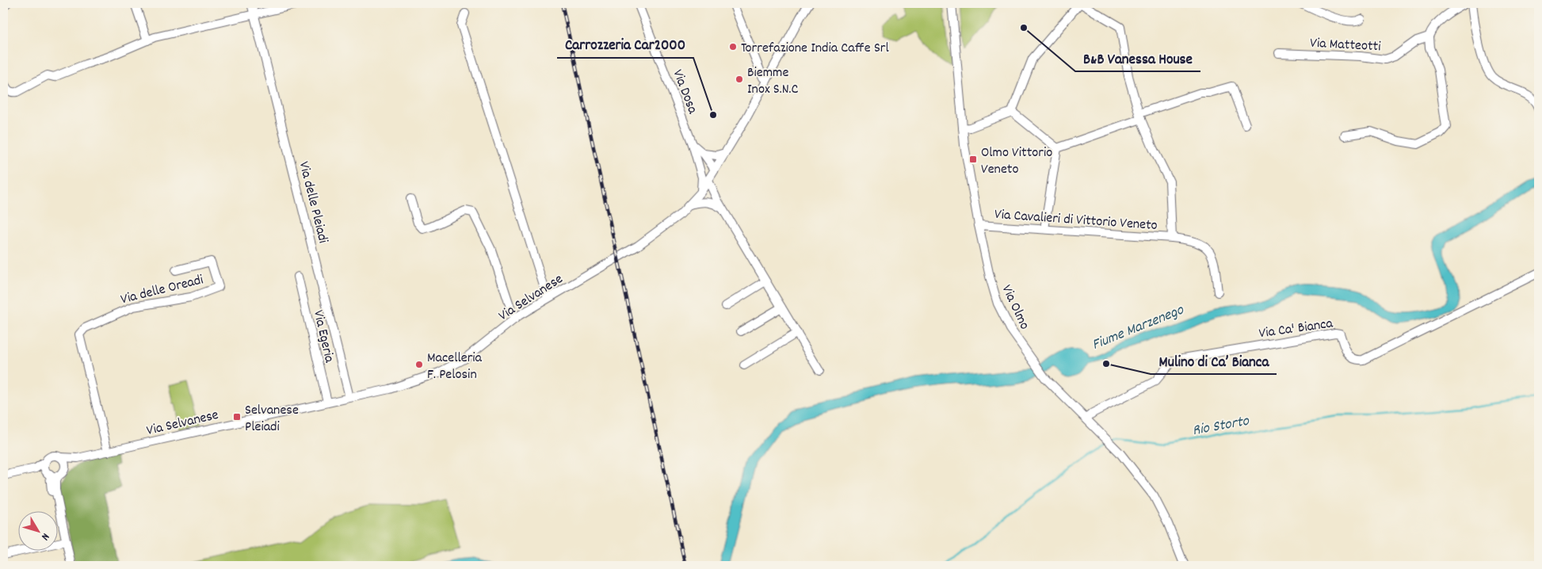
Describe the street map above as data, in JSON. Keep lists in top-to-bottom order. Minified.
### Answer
{"streets":{"street":["Via Matteotti","Via Dosa","Via delle Pleiadi","Via Cavalieri di Vittorio Veneto","Via delle Oreadi","Via Selvanese","Via Olmo","Via Ca' Bianca","Via Egeria"]},"crossings":[["Via Dosa","Via Selvanese"],["Via delle Pleiadi","Via Selvanese"],["Via Cavalieri di Vittorio Veneto","Via Olmo"],["Via delle Oreadi","Via Selvanese"],["Via Selvanese","Via Egeria"],["Via Olmo","Via Ca' Bianca"]],"water":["Fiume Marzenego","Rio Storto"],"places":{"other":["B&B Vanessa House","Torrefazione India Caffe Srl","Biemme Inox S.N.C","Carrozzeria Car2000","Mulino di Ca’ Bianca","Macelleria F. Pelosin"],"transit":["Olmo Vittorio Veneto","Selvanese Pleiadi"]},"north":"bottom right"}
